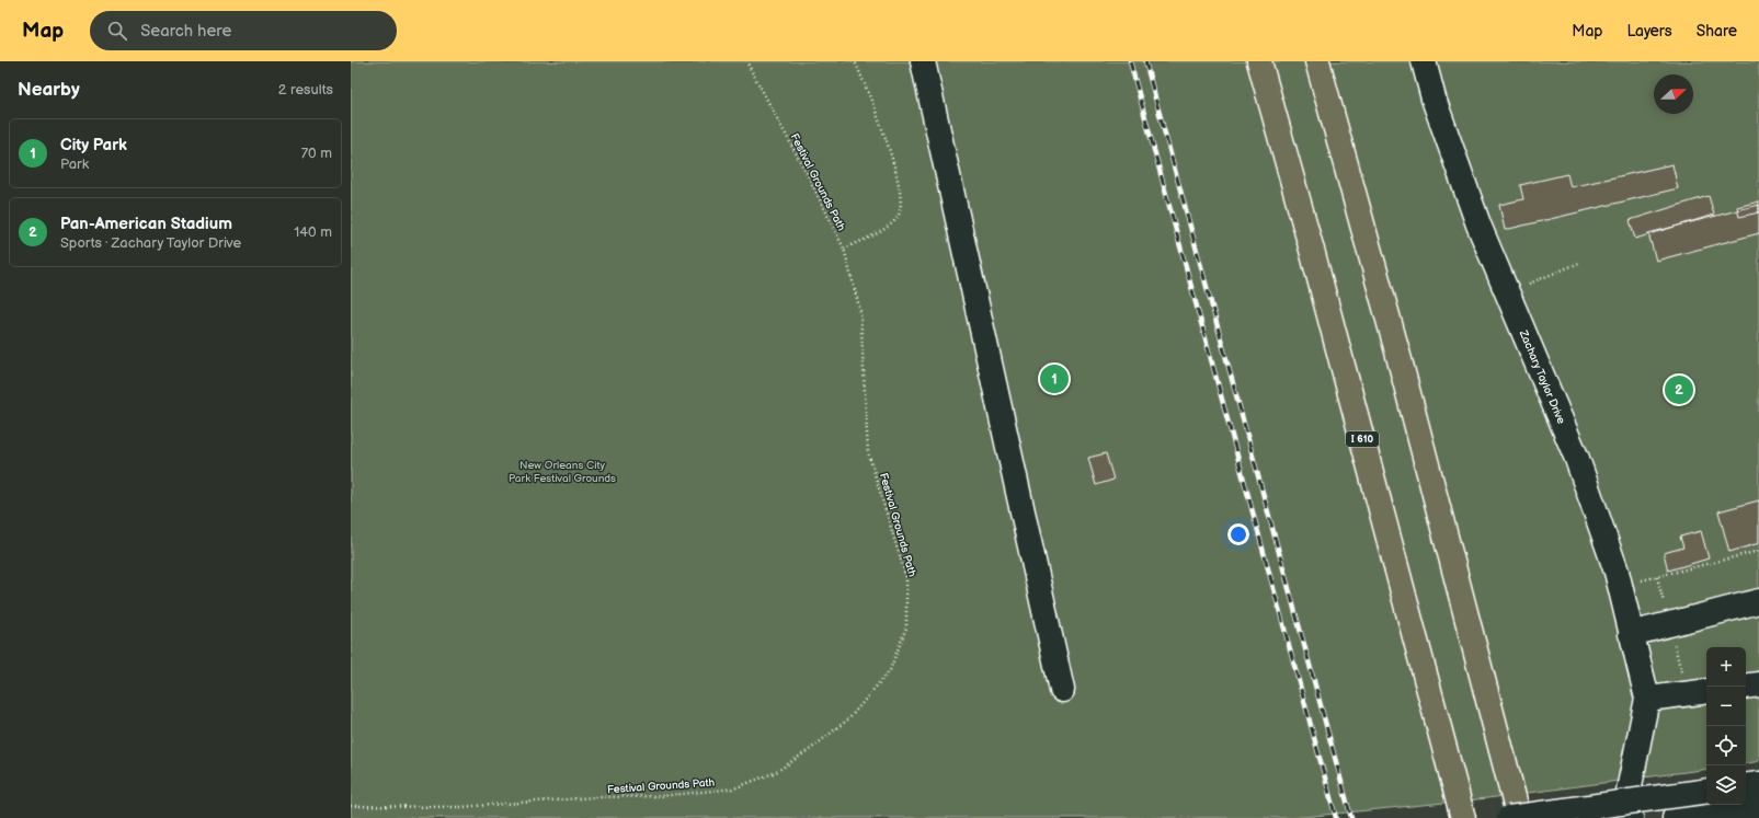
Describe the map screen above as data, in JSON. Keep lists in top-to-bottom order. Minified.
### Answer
{"streets":{"highway":["I 610"],"street":["Zachary Taylor Drive"],"path":["Festival Grounds Path"]},"parks":["New Orleans City Park Festival Grounds"],"north":"right","page":{"header":"Map","search":"Search here","nav":["Map","Layers","Share"],"heading":["Nearby","2 results"],"list":[{"mark":"1","name":"City Park","note":"Park","value":"70 m"},{"mark":"2","name":"Pan-American Stadium","note":"Sports · Zachary Taylor Drive","value":"140 m"}],"pins":["1","2"],"map_buttons":["+","−"]}}
